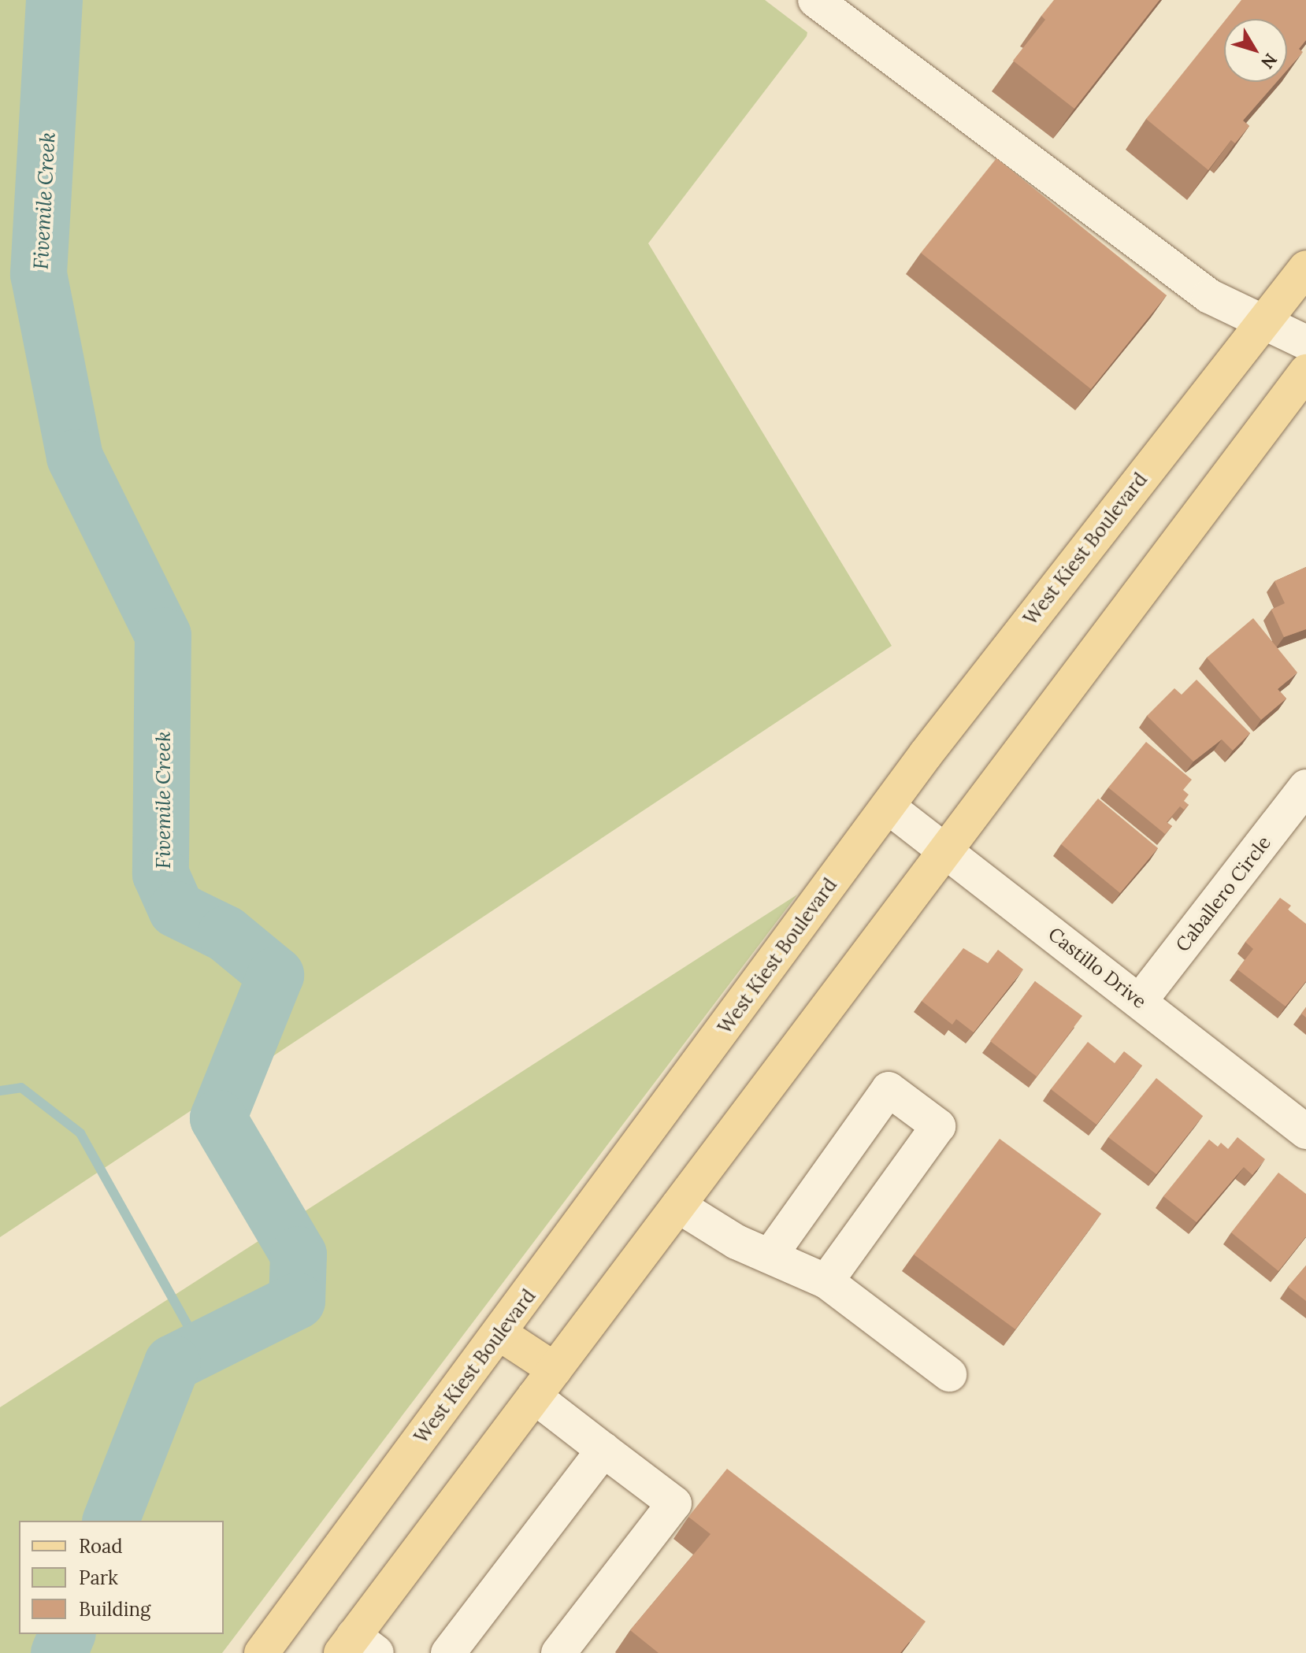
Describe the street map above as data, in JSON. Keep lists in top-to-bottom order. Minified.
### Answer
{"streets":{"main road":["West Kiest Boulevard"],"street":["Caballero Circle","Castillo Drive"]},"crossings":[["West Kiest Boulevard","Castillo Drive"],["Caballero Circle","Castillo Drive"]],"water":["Fivemile Creek"],"legend":["Road","Park","Building"],"north":"bottom right"}
